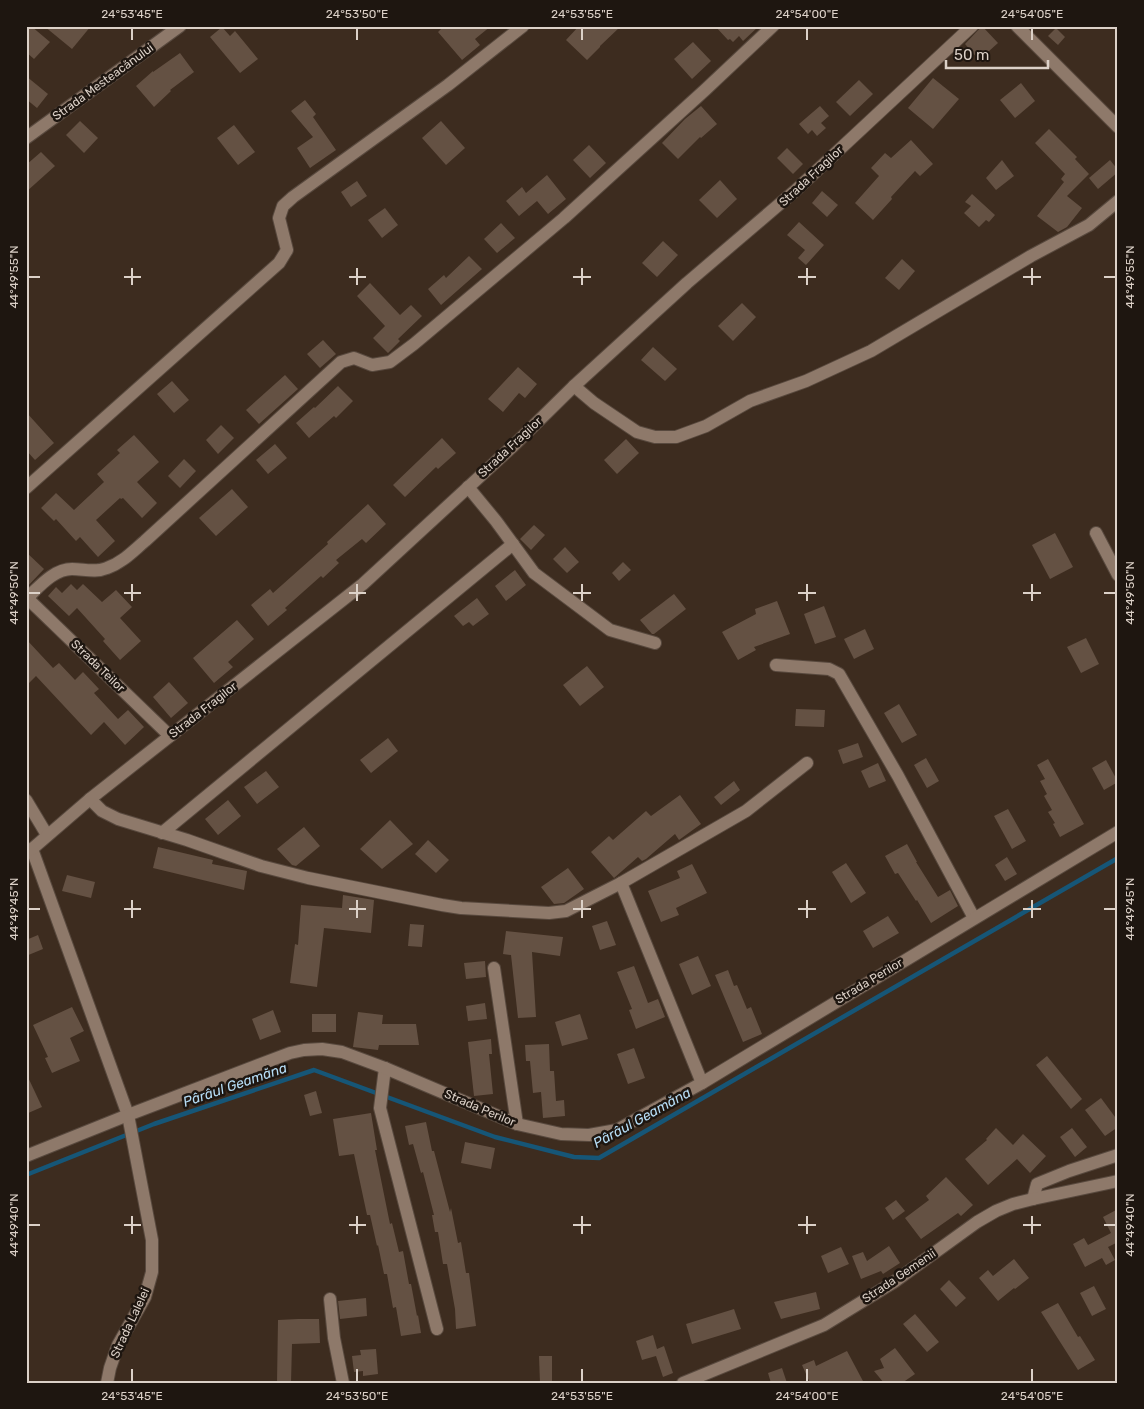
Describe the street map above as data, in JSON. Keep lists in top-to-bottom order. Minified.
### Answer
{"streets":{"street":["Strada Mesteacănului","Strada Fragilor","Strada Teilor","Strada Perilor","Strada Gemenii","Strada Lalelei"]},"crossings":[["Strada Fragilor","Strada Teilor"],["Strada Fragilor","Strada Lalelei"],["Strada Perilor","Strada Lalelei"]],"water":["Pârâul Geamăna"],"scale_bar":"50 m","coordinates":["24°53'45\"E","24°53'50\"E","24°53'55\"E","24°54'00\"E","24°54'05\"E","44°49'55\"N","44°49'50\"N","44°49'45\"N","44°49'40\"N"]}
